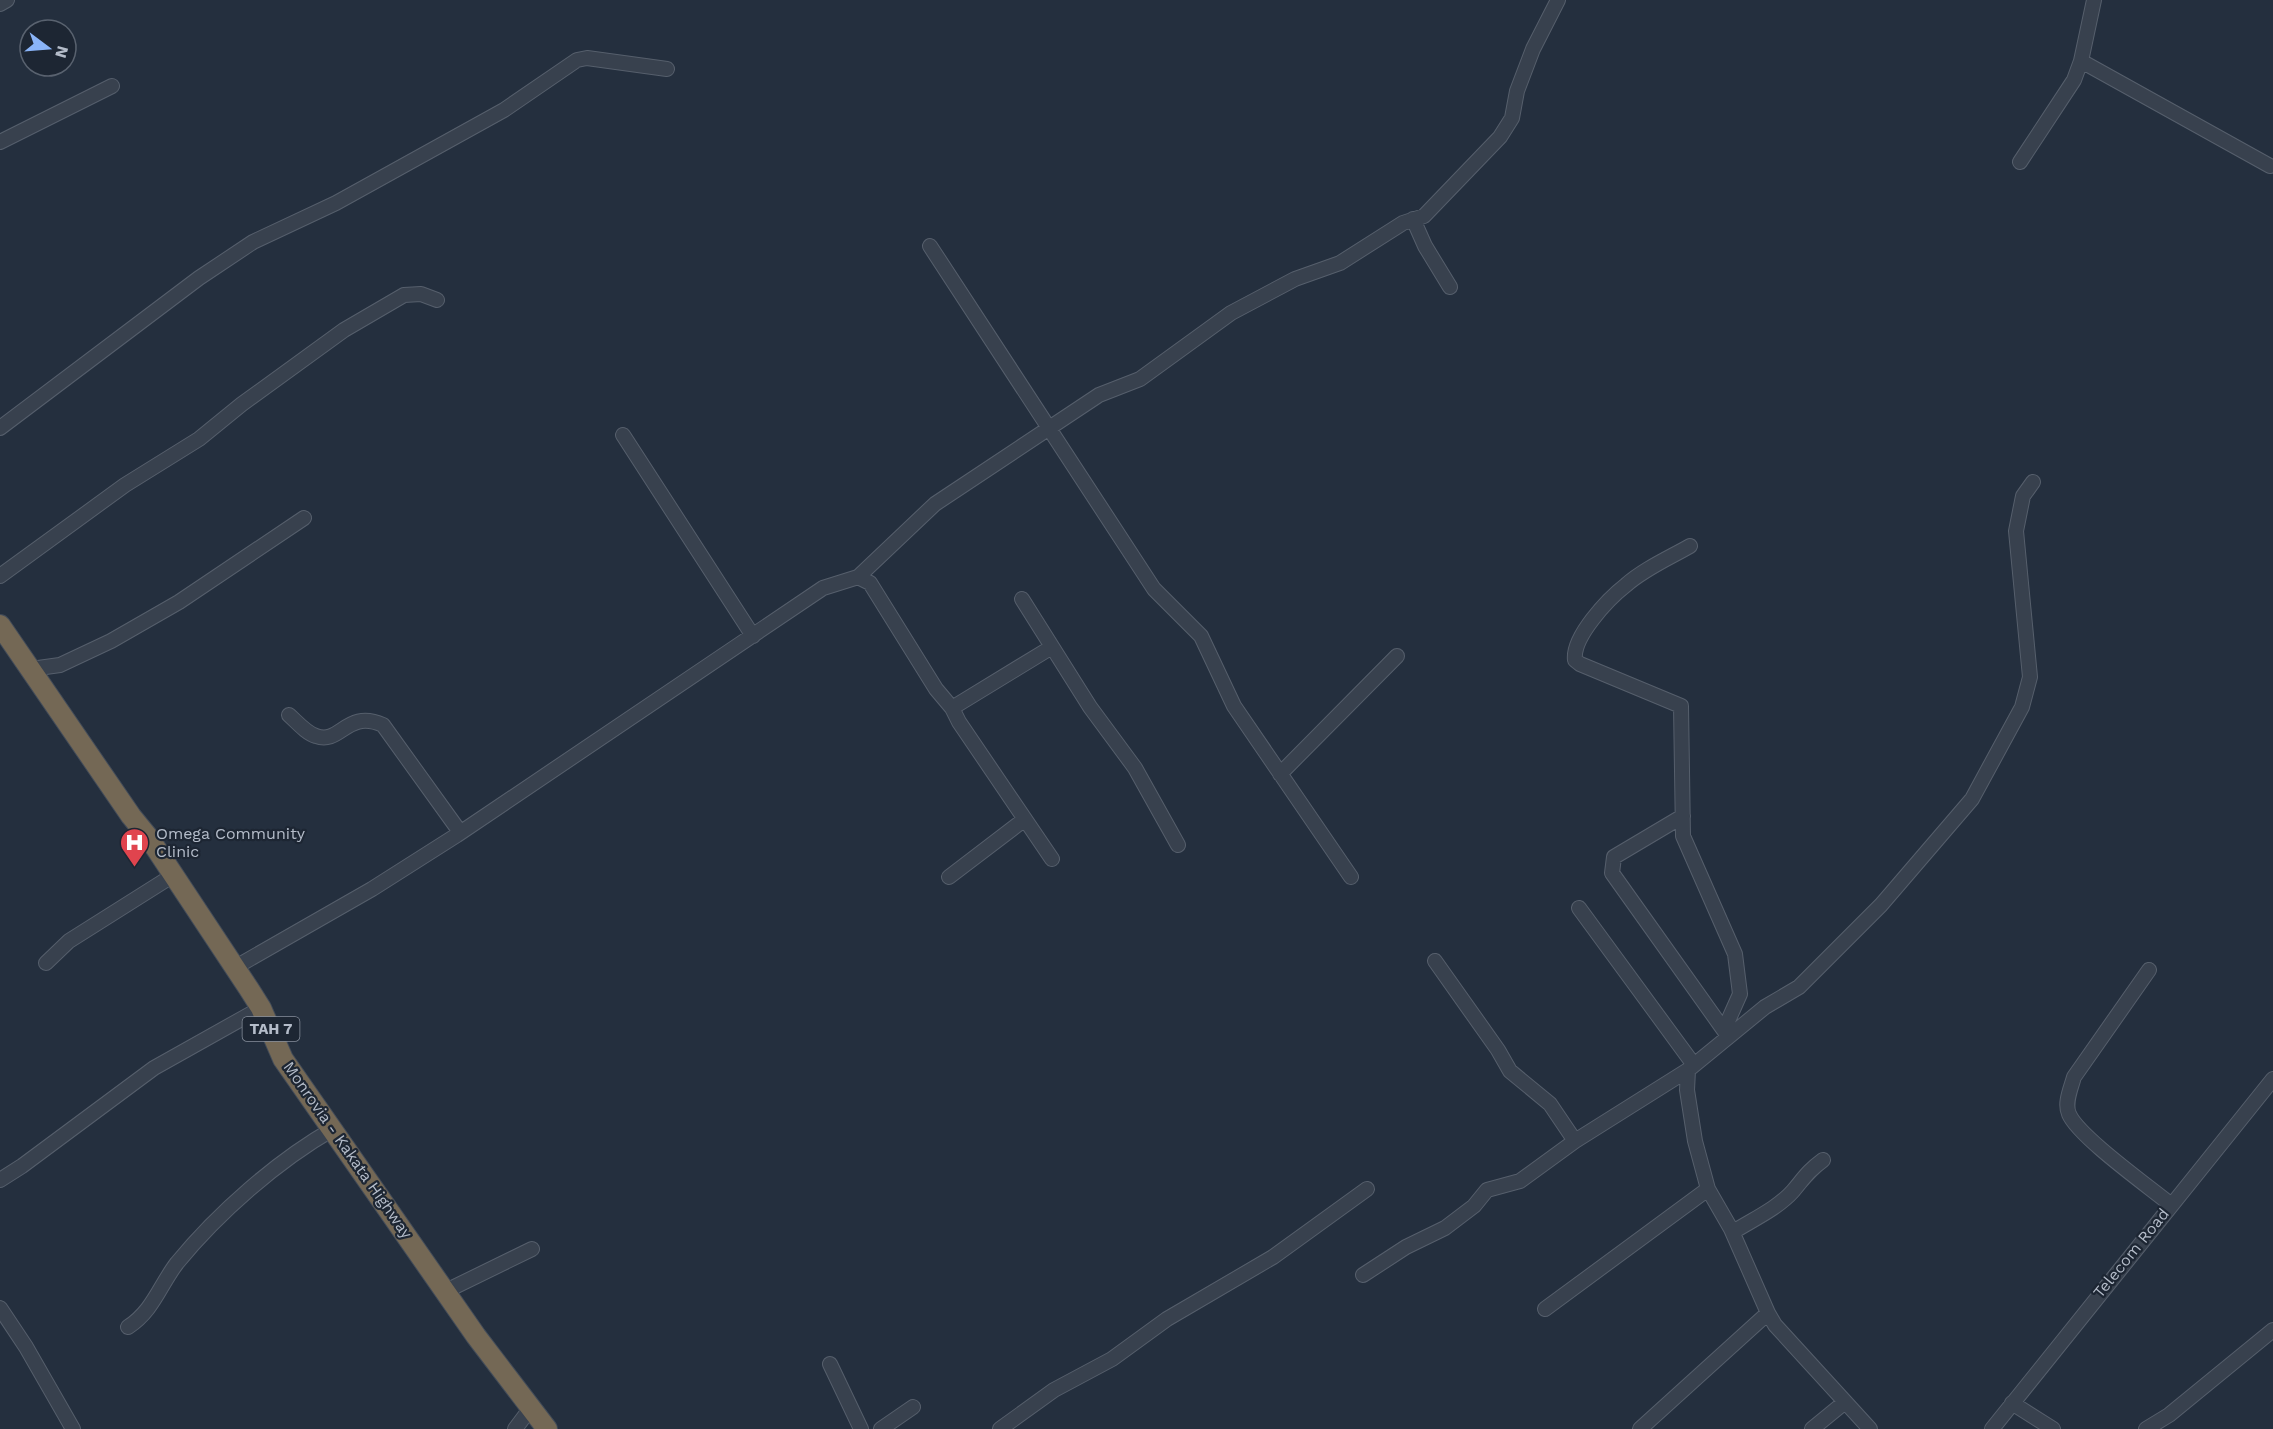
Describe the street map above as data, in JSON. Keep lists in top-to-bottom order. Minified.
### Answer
{"streets":{"highway":["TAH 7","Monrovia - Kakata Highway"],"street":["Telecom Road"]},"places":{"hospital":["Omega Community Clinic"]},"north":"right"}
